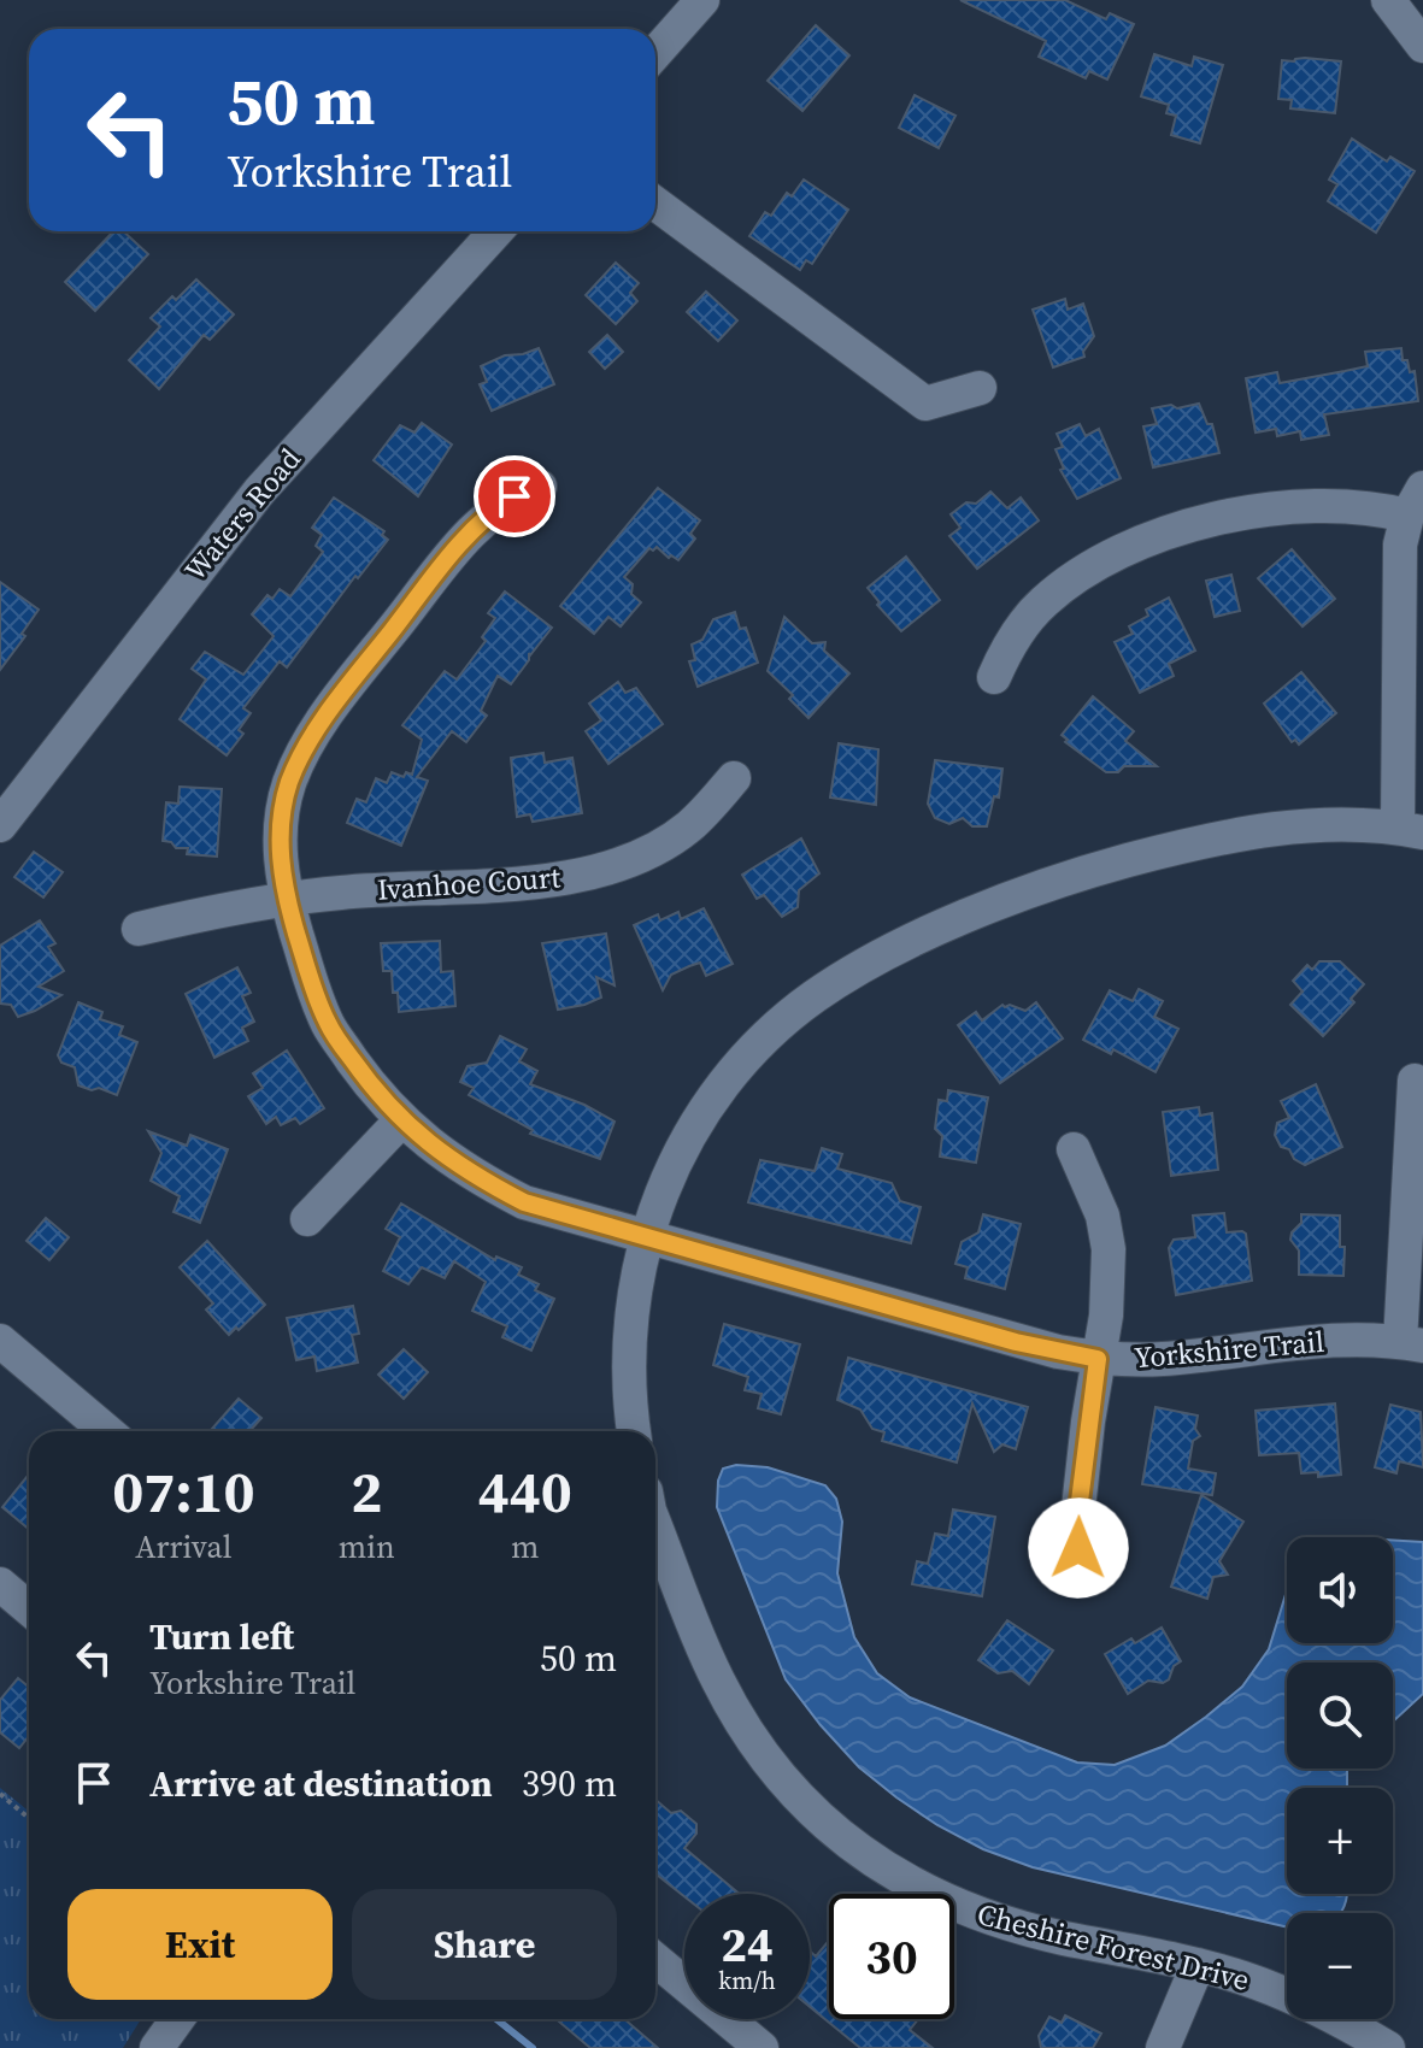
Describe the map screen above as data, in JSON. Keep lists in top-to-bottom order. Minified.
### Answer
{"streets":{"street":["Waters Road","Ivanhoe Court","Yorkshire Trail","Cheshire Forest Drive"]},"crossings":[["Ivanhoe Court","Yorkshire Trail"]],"page":{"turn":["50 m","Yorkshire Trail"],"eta":["07:10","Arrival","2","min","440","m"],"map_buttons":["+","−"],"list":[{"name":"Turn left","note":"Yorkshire Trail","value":"50 m"},{"name":"Arrive at destination","value":"390 m"}],"buttons":["Exit","Share"],"speed":"24 km/h","limit":"30"}}
